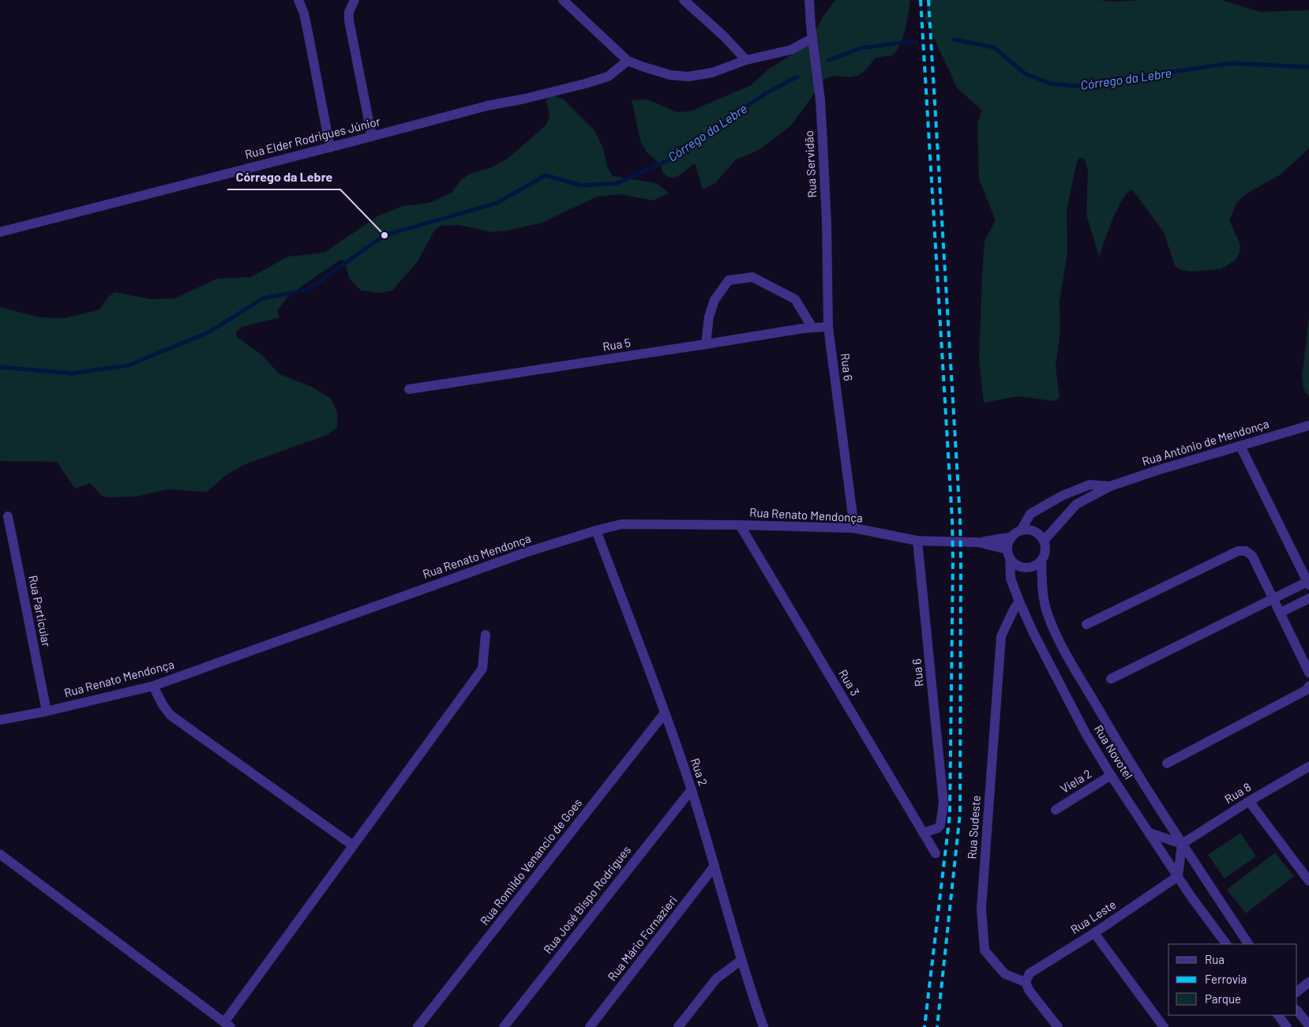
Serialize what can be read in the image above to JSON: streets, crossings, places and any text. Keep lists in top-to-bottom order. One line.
{"streets":{"street":["Rua Elder Rodrigues Júnior","Rua Servidão","Rua 5","Rua 6","Rua Antônio de Mendonça","Rua Renato Mendonça","Rua Particular","Rua 3","Rua Novotel","Rua 2","Viela 2","Rua 8","Rua Sudeste","Rua Romildo Venancio de Goes","Rua José Bispo Rodrigues","Rua Leste","Rua Mário Fornazieri"]},"crossings":[["Rua Servidão","Rua 5"],["Rua Servidão","Rua 6"],["Rua 5","Rua 6"],["Rua 6","Rua Renato Mendonça"],["Rua 6","Rua 3"],["Rua Antônio de Mendonça","Rua Renato Mendonça"],["Rua Antônio de Mendonça","Rua Novotel"],["Rua Renato Mendonça","Rua Particular"],["Rua Renato Mendonça","Rua 3"],["Rua Renato Mendonça","Rua Novotel"],["Rua Renato Mendonça","Rua 2"],["Rua Novotel","Viela 2"],["Rua Novotel","Rua 8"],["Rua Novotel","Rua Sudeste"],["Rua Novotel","Rua Leste"],["Rua 2","Rua Romildo Venancio de Goes"],["Rua 2","Rua José Bispo Rodrigues"],["Rua 2","Rua Mário Fornazieri"],["Rua Sudeste","Rua Leste"]],"water":["Córrego da Lebre"],"places":["Córrego da Lebre"],"legend":["Rua","Ferrovia","Parque"]}
